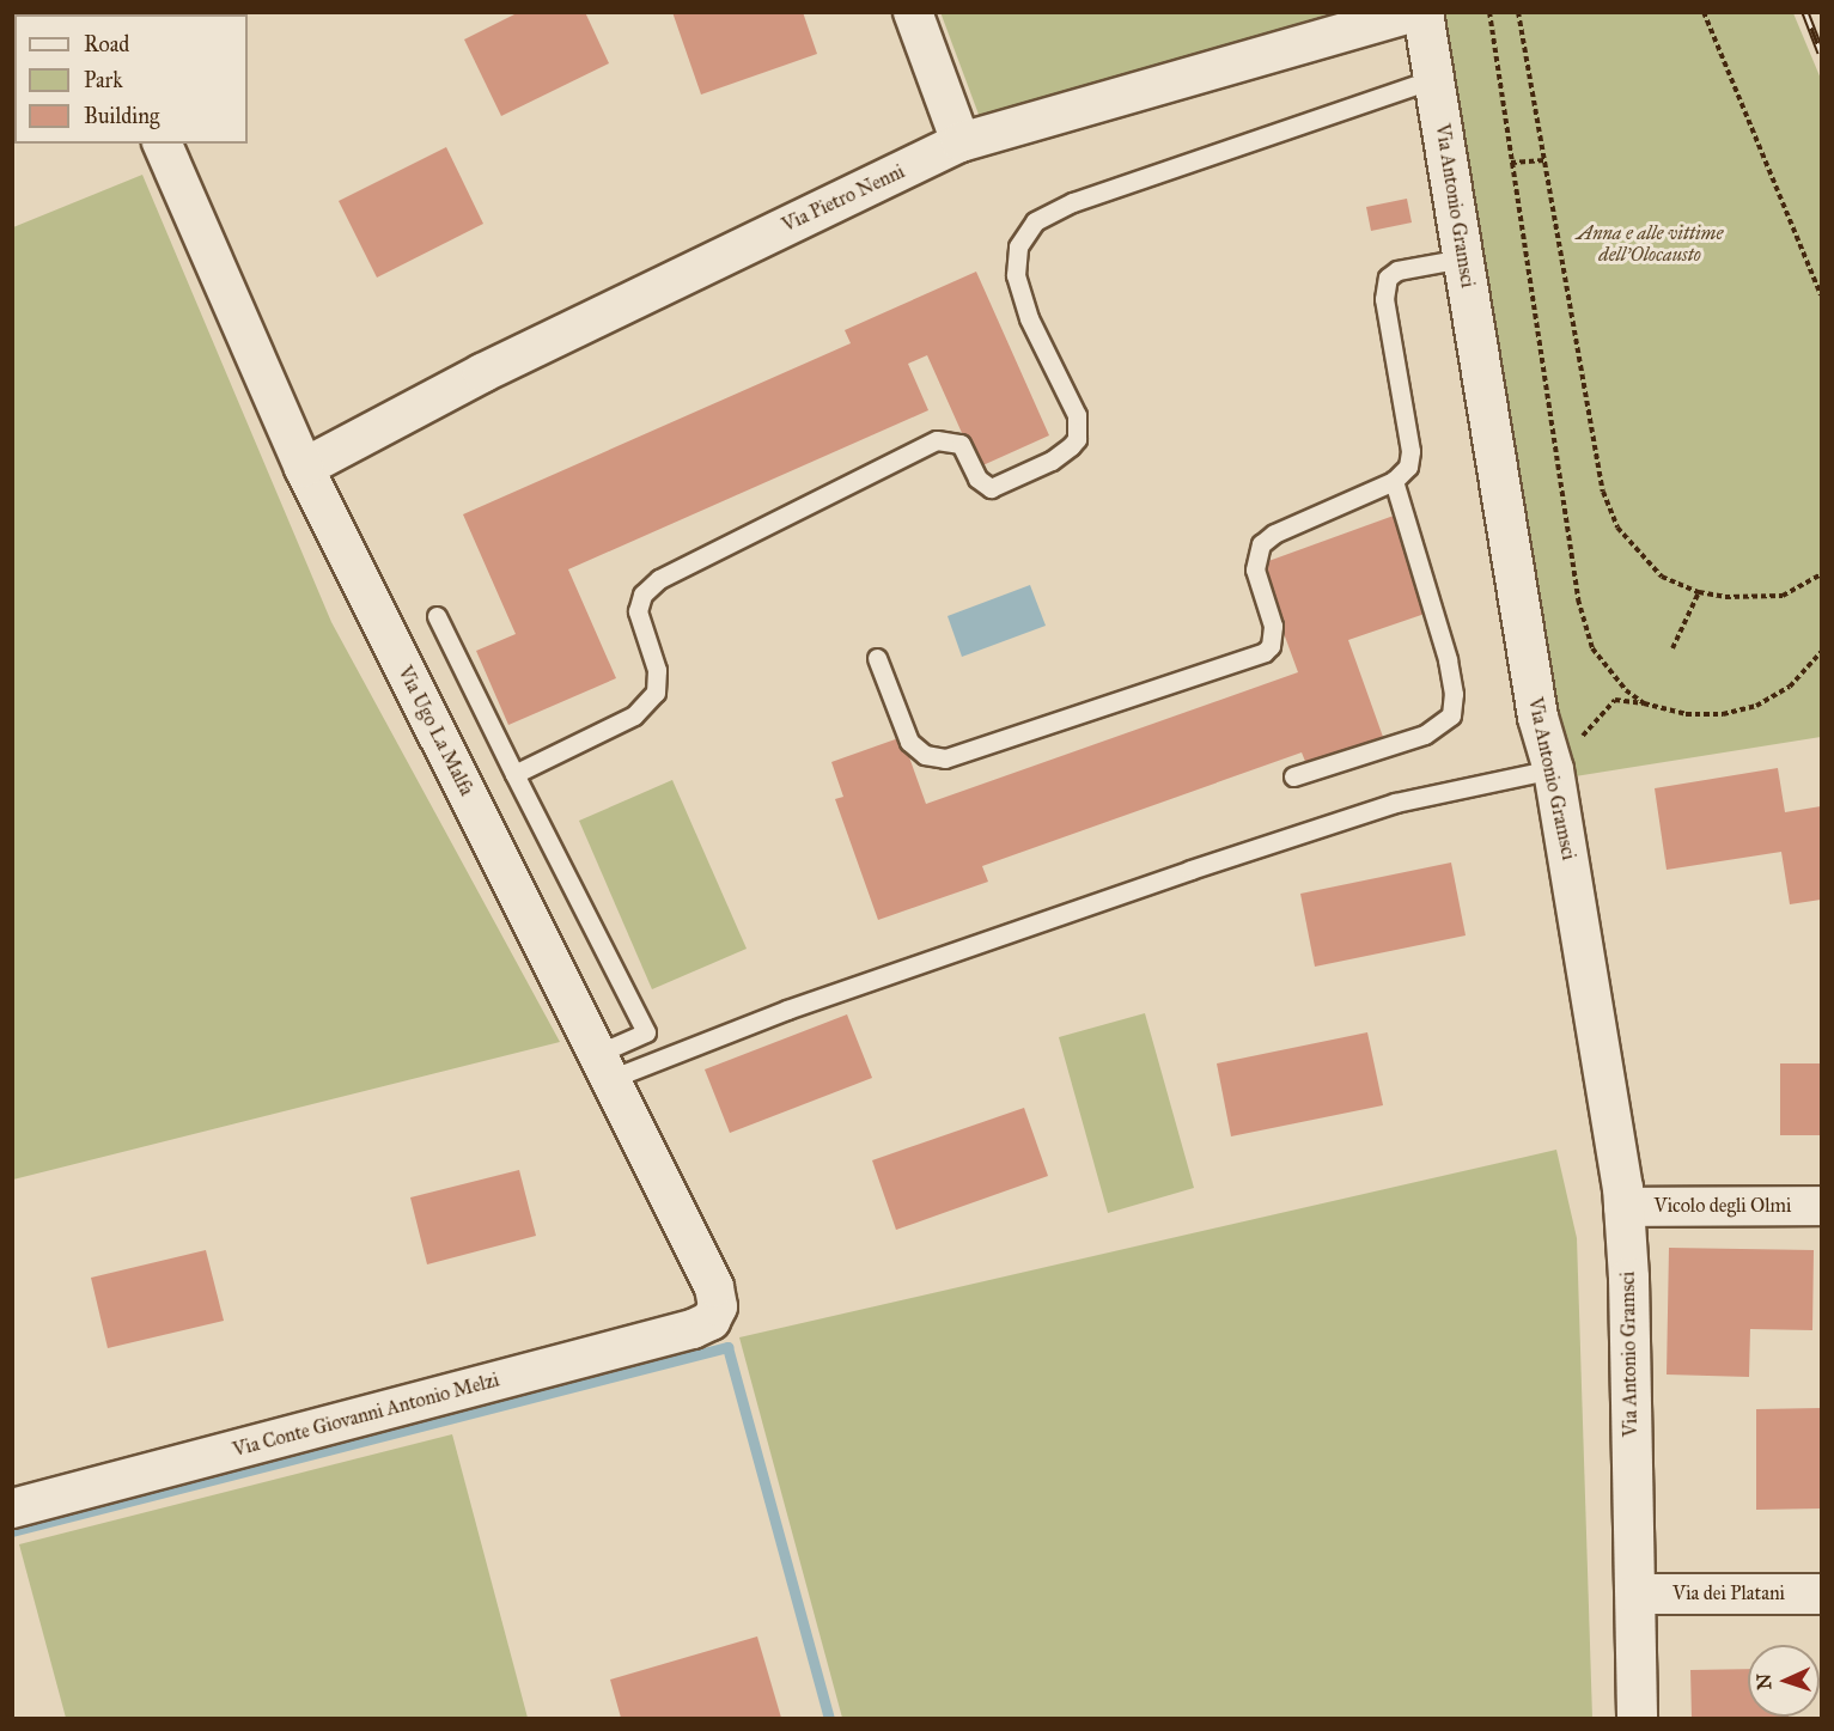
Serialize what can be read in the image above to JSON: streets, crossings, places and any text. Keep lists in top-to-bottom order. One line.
{"streets":{"street":["Via Pietro Nenni","Via Antonio Gramsci","Via Ugo La Malfa","Vicolo degli Olmi","Via Conte Giovanni Antonio Melzi","Via dei Platani"]},"crossings":[["Via Pietro Nenni","Via Ugo La Malfa"],["Via Antonio Gramsci","Vicolo degli Olmi"],["Via Antonio Gramsci","Via dei Platani"],["Via Ugo La Malfa","Via Conte Giovanni Antonio Melzi"]],"parks":["Anna e alle vittime dell’Olocausto"],"legend":["Road","Park","Building"],"north":"left"}
